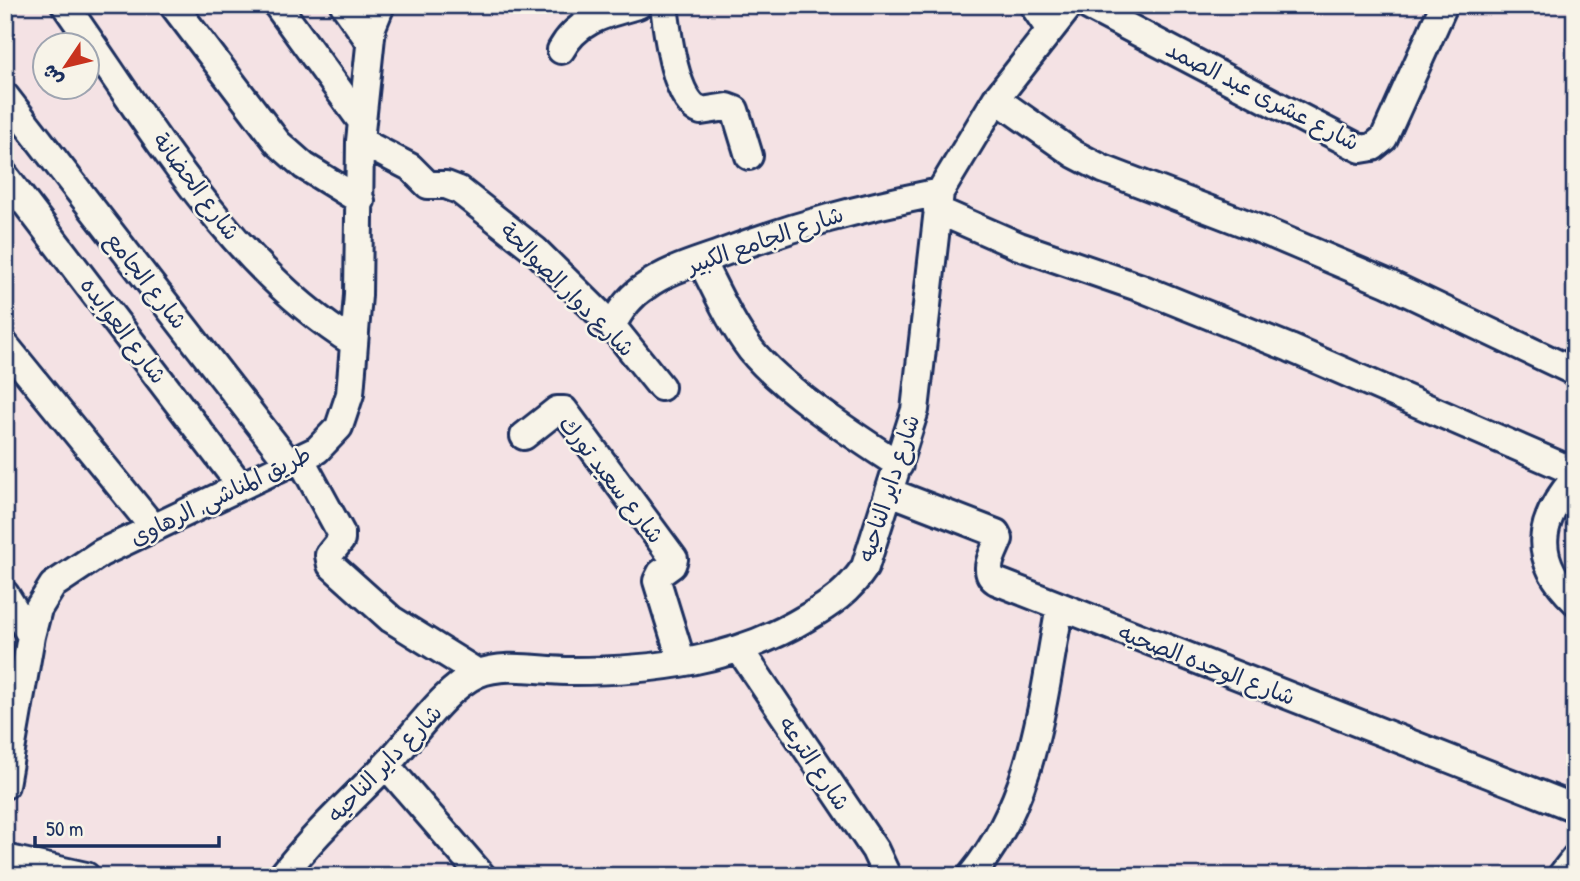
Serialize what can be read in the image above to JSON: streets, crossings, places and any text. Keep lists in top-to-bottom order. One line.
{"streets":{"street":["شارع عشرى عبد الصمد","شارع الحضانة","شارع الجامع الكبير","شارع الجامع","شارع دوار الصوالحة","شارع العوايده","شارع سعيد تورك","شارع داير الناحيه","طريق المناشى, الرهاوى","شارع الوحده الصحيه","شارع الترعه"]},"crossings":[["شارع الحضانة","طريق المناشى, الرهاوى"],["شارع الجامع الكبير","شارع دوار الصوالحة"],["شارع الجامع الكبير","شارع داير الناحيه"],["شارع الجامع","شارع داير الناحيه"],["شارع الجامع","طريق المناشى, الرهاوى"],["شارع دوار الصوالحة","طريق المناشى, الرهاوى"],["شارع العوايده","طريق المناشى, الرهاوى"],["شارع سعيد تورك","شارع داير الناحيه"],["شارع داير الناحيه","شارع الوحده الصحيه"],["شارع داير الناحيه","شارع الترعه"]],"scale_bar":"50 m","north":"bottom left"}
